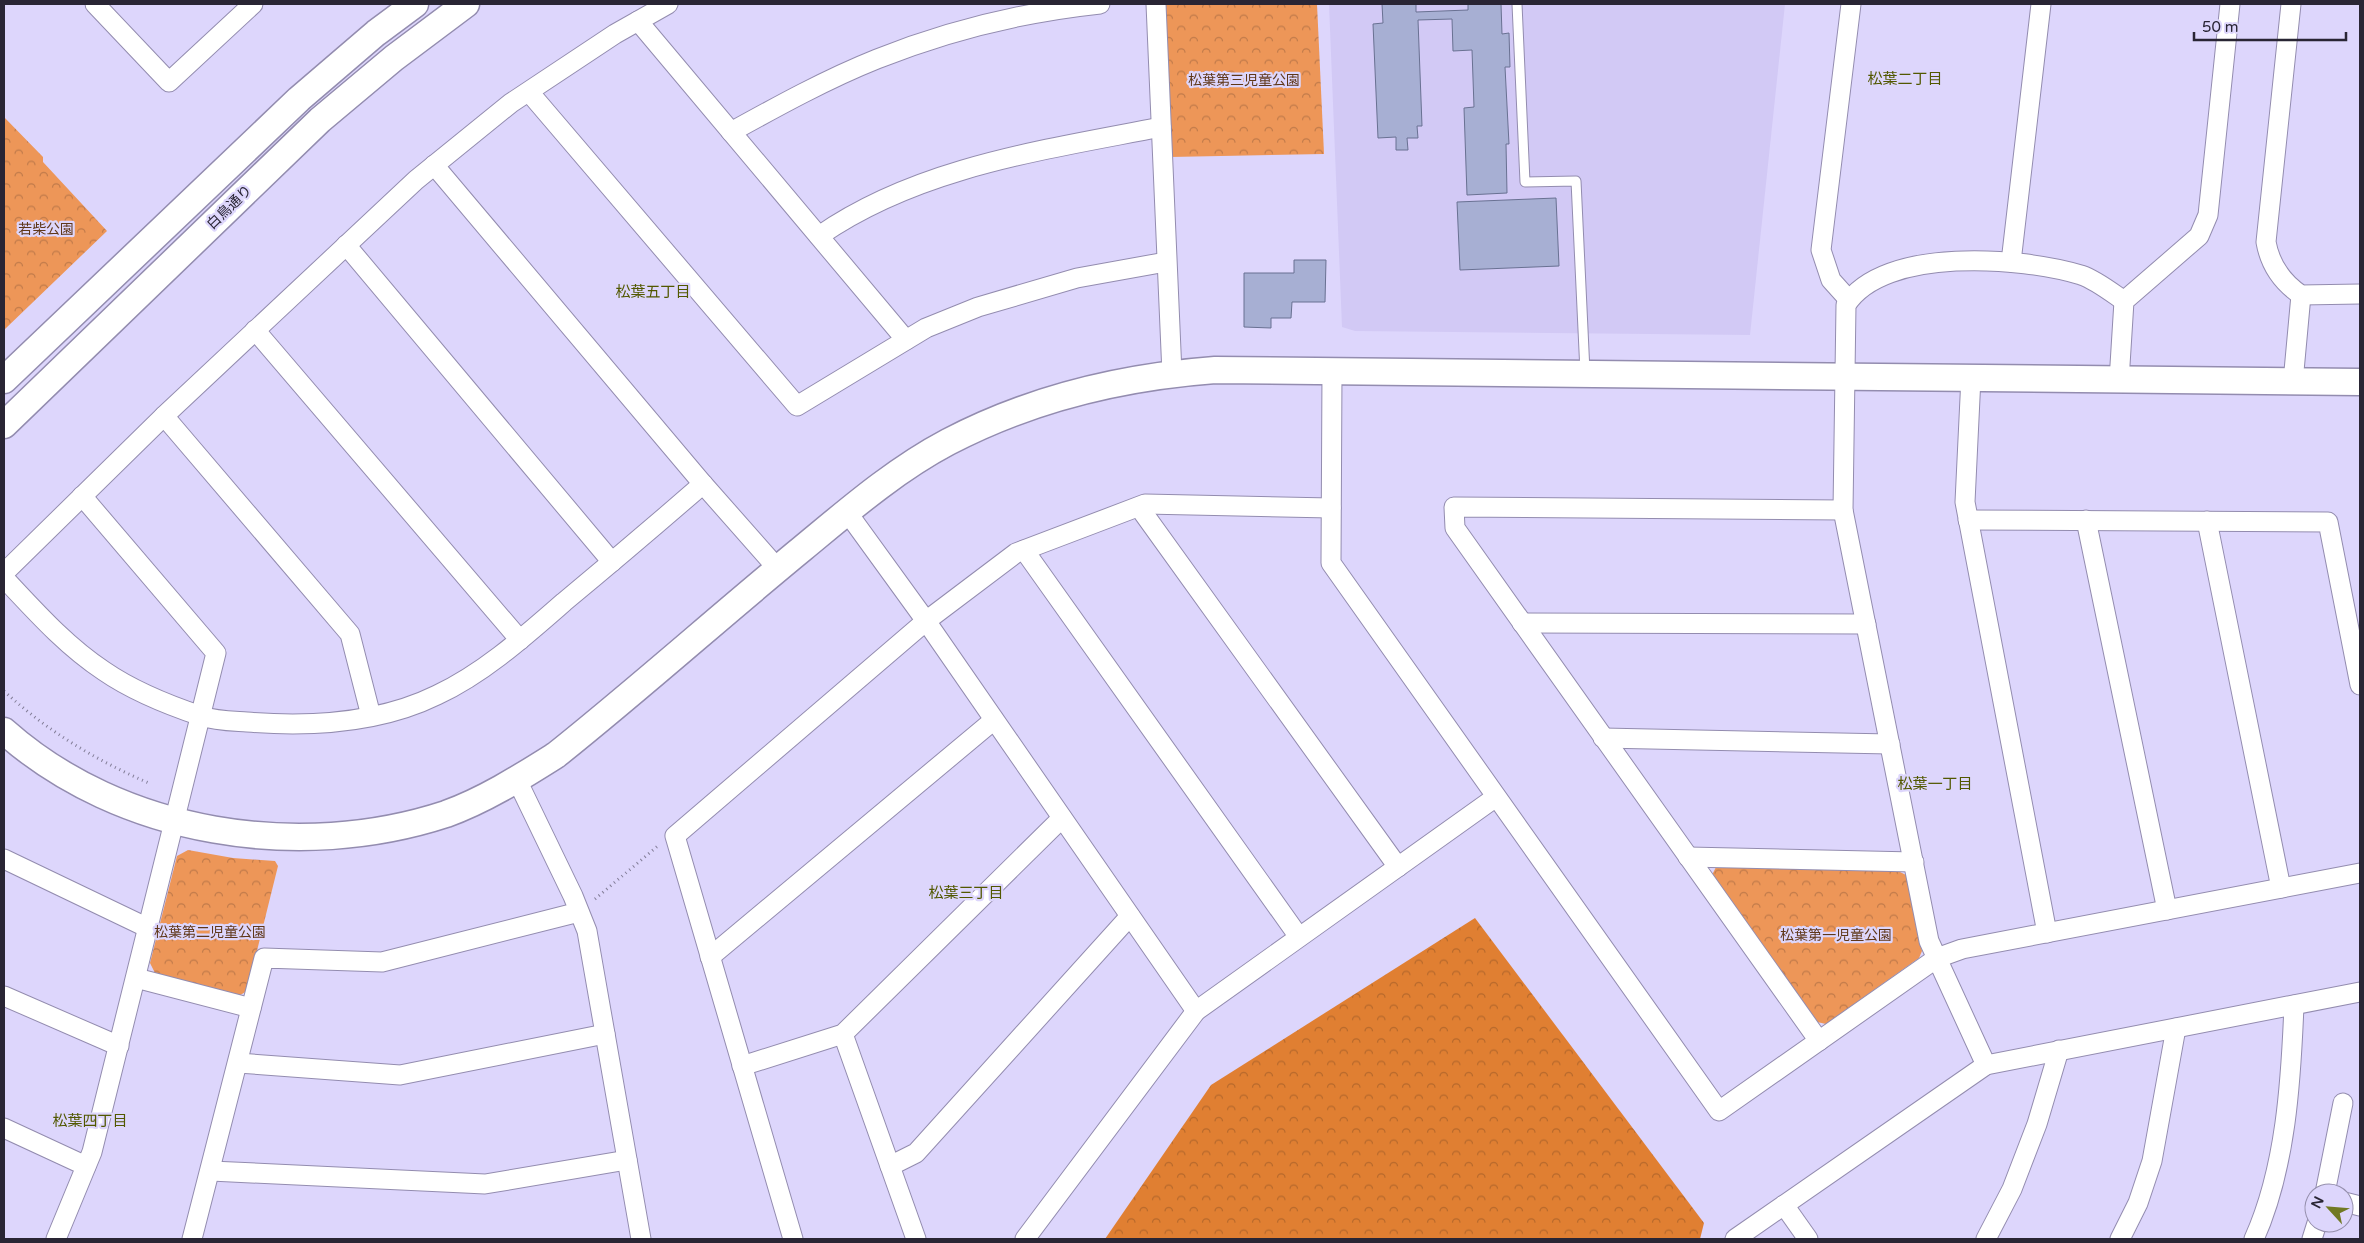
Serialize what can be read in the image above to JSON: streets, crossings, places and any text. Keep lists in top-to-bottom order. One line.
{"streets":{"street":["白鳥通り"]},"districts":["松葉二丁目","松葉五丁目","松葉一丁目","松葉三丁目","松葉四丁目"],"parks":["松葉第三児童公園","若柴公園","松葉第二児童公園","松葉第一児童公園"],"scale_bar":"50 m","north":"top left"}
